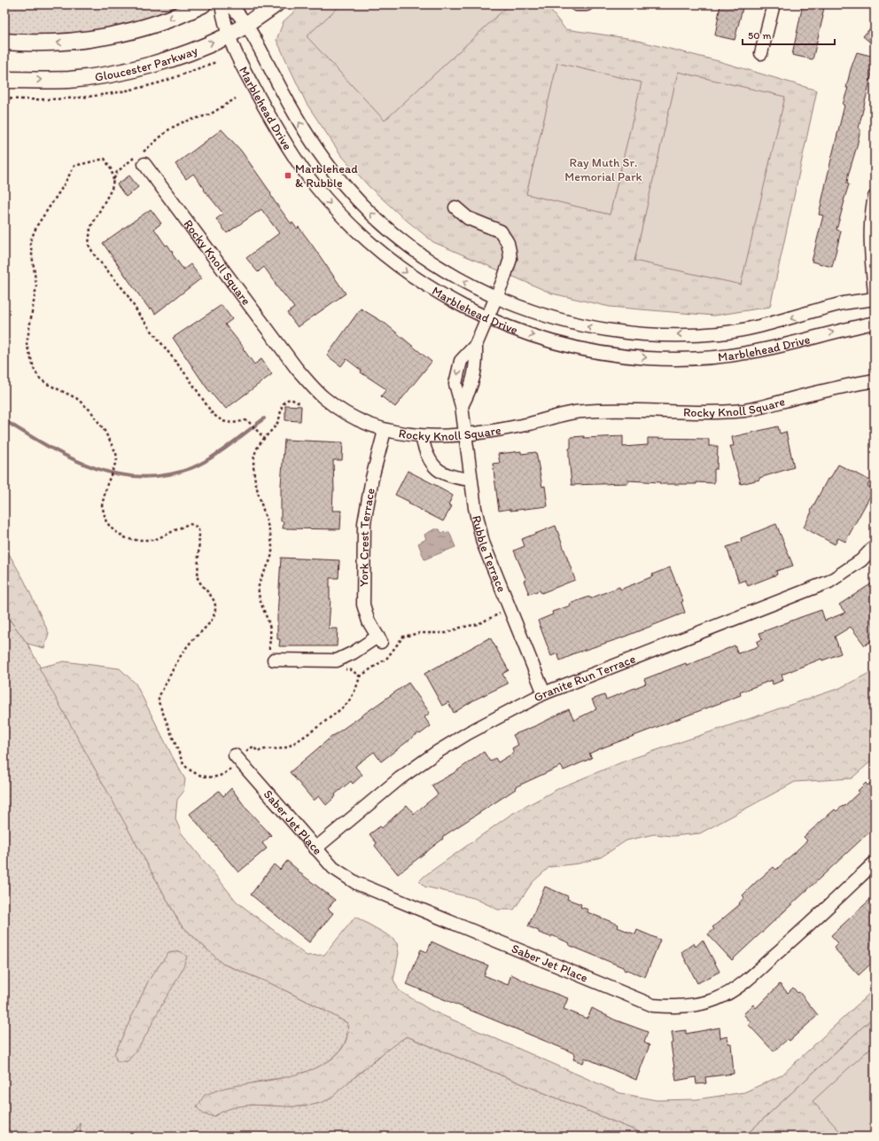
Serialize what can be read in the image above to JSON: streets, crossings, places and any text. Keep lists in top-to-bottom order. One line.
{"streets":{"main road":["Gloucester Parkway"],"street":["Marblehead Drive","Rocky Knoll Square","York Crest Terrace","Rubble Terrace","Granite Run Terrace","Saber Jet Place"]},"crossings":[["Gloucester Parkway","Marblehead Drive"],["Marblehead Drive","Rubble Terrace"],["Rocky Knoll Square","York Crest Terrace"],["Rocky Knoll Square","Rubble Terrace"],["Rubble Terrace","Granite Run Terrace"],["Granite Run Terrace","Saber Jet Place"]],"parks":["Ray Muth Sr. Memorial Park"],"places":{"transit":["Marblehead & Rubble"]},"scale_bar":"50 m"}
